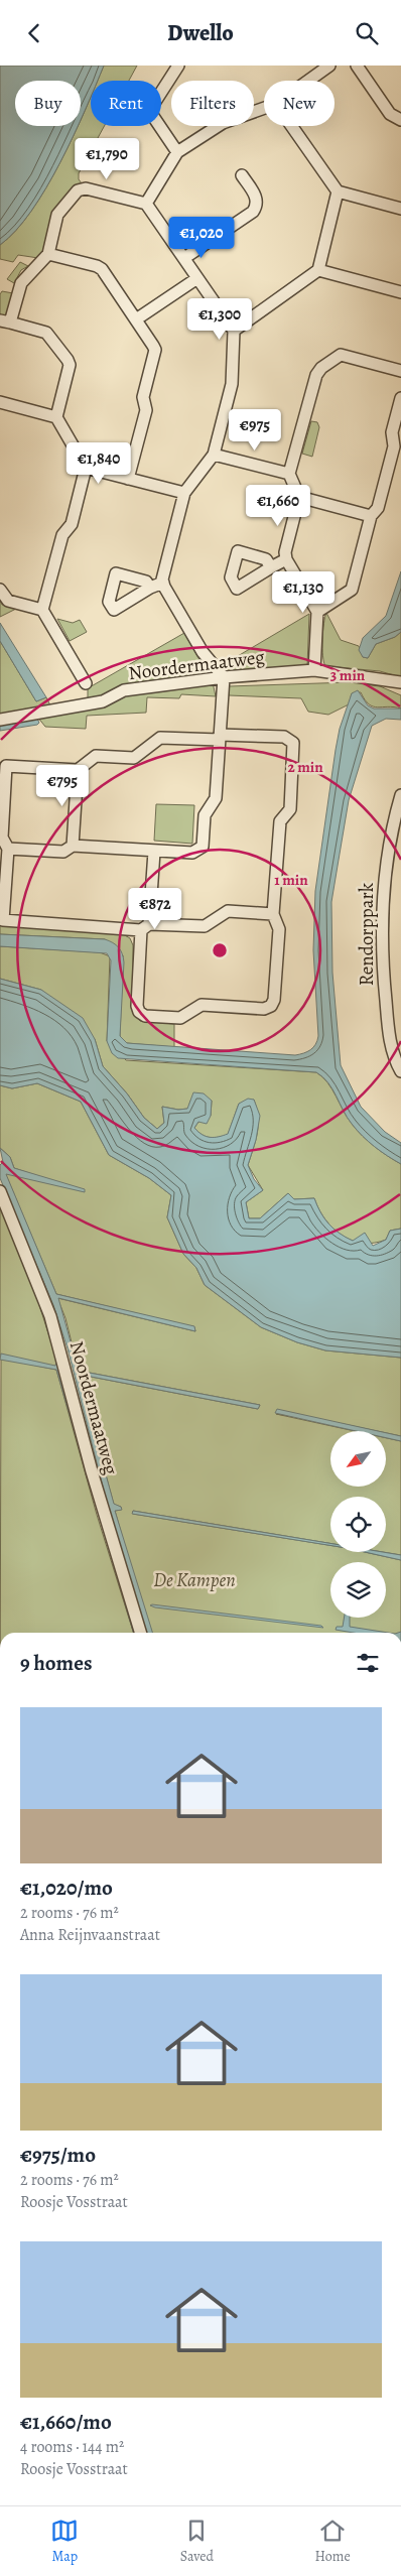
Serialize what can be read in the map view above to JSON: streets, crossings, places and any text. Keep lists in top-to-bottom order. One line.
{"streets":{"street":["Noordermaatweg","Rendorppark"]},"parks":["De Kampen"],"north":"bottom left","page":{"header":"Dwello","chip":["Buy","Rent","Filters","New"],"price":["€1,790","€1,020","€1,300","€975","€1,840","€1,660","€1,130","€795","€872"],"heading":"9 homes","list":[{"name":"€1,020/mo","note":"2 rooms · 76 m² · Anna Reijnvaanstraat"},{"name":"€975/mo","note":"2 rooms · 76 m² · Roosje Vosstraat"},{"name":"€1,660/mo","note":"4 rooms · 144 m² · Roosje Vosstraat"}],"tabs":["Map","Saved","Home"]},"rings":["3 min","2 min","1 min"]}
